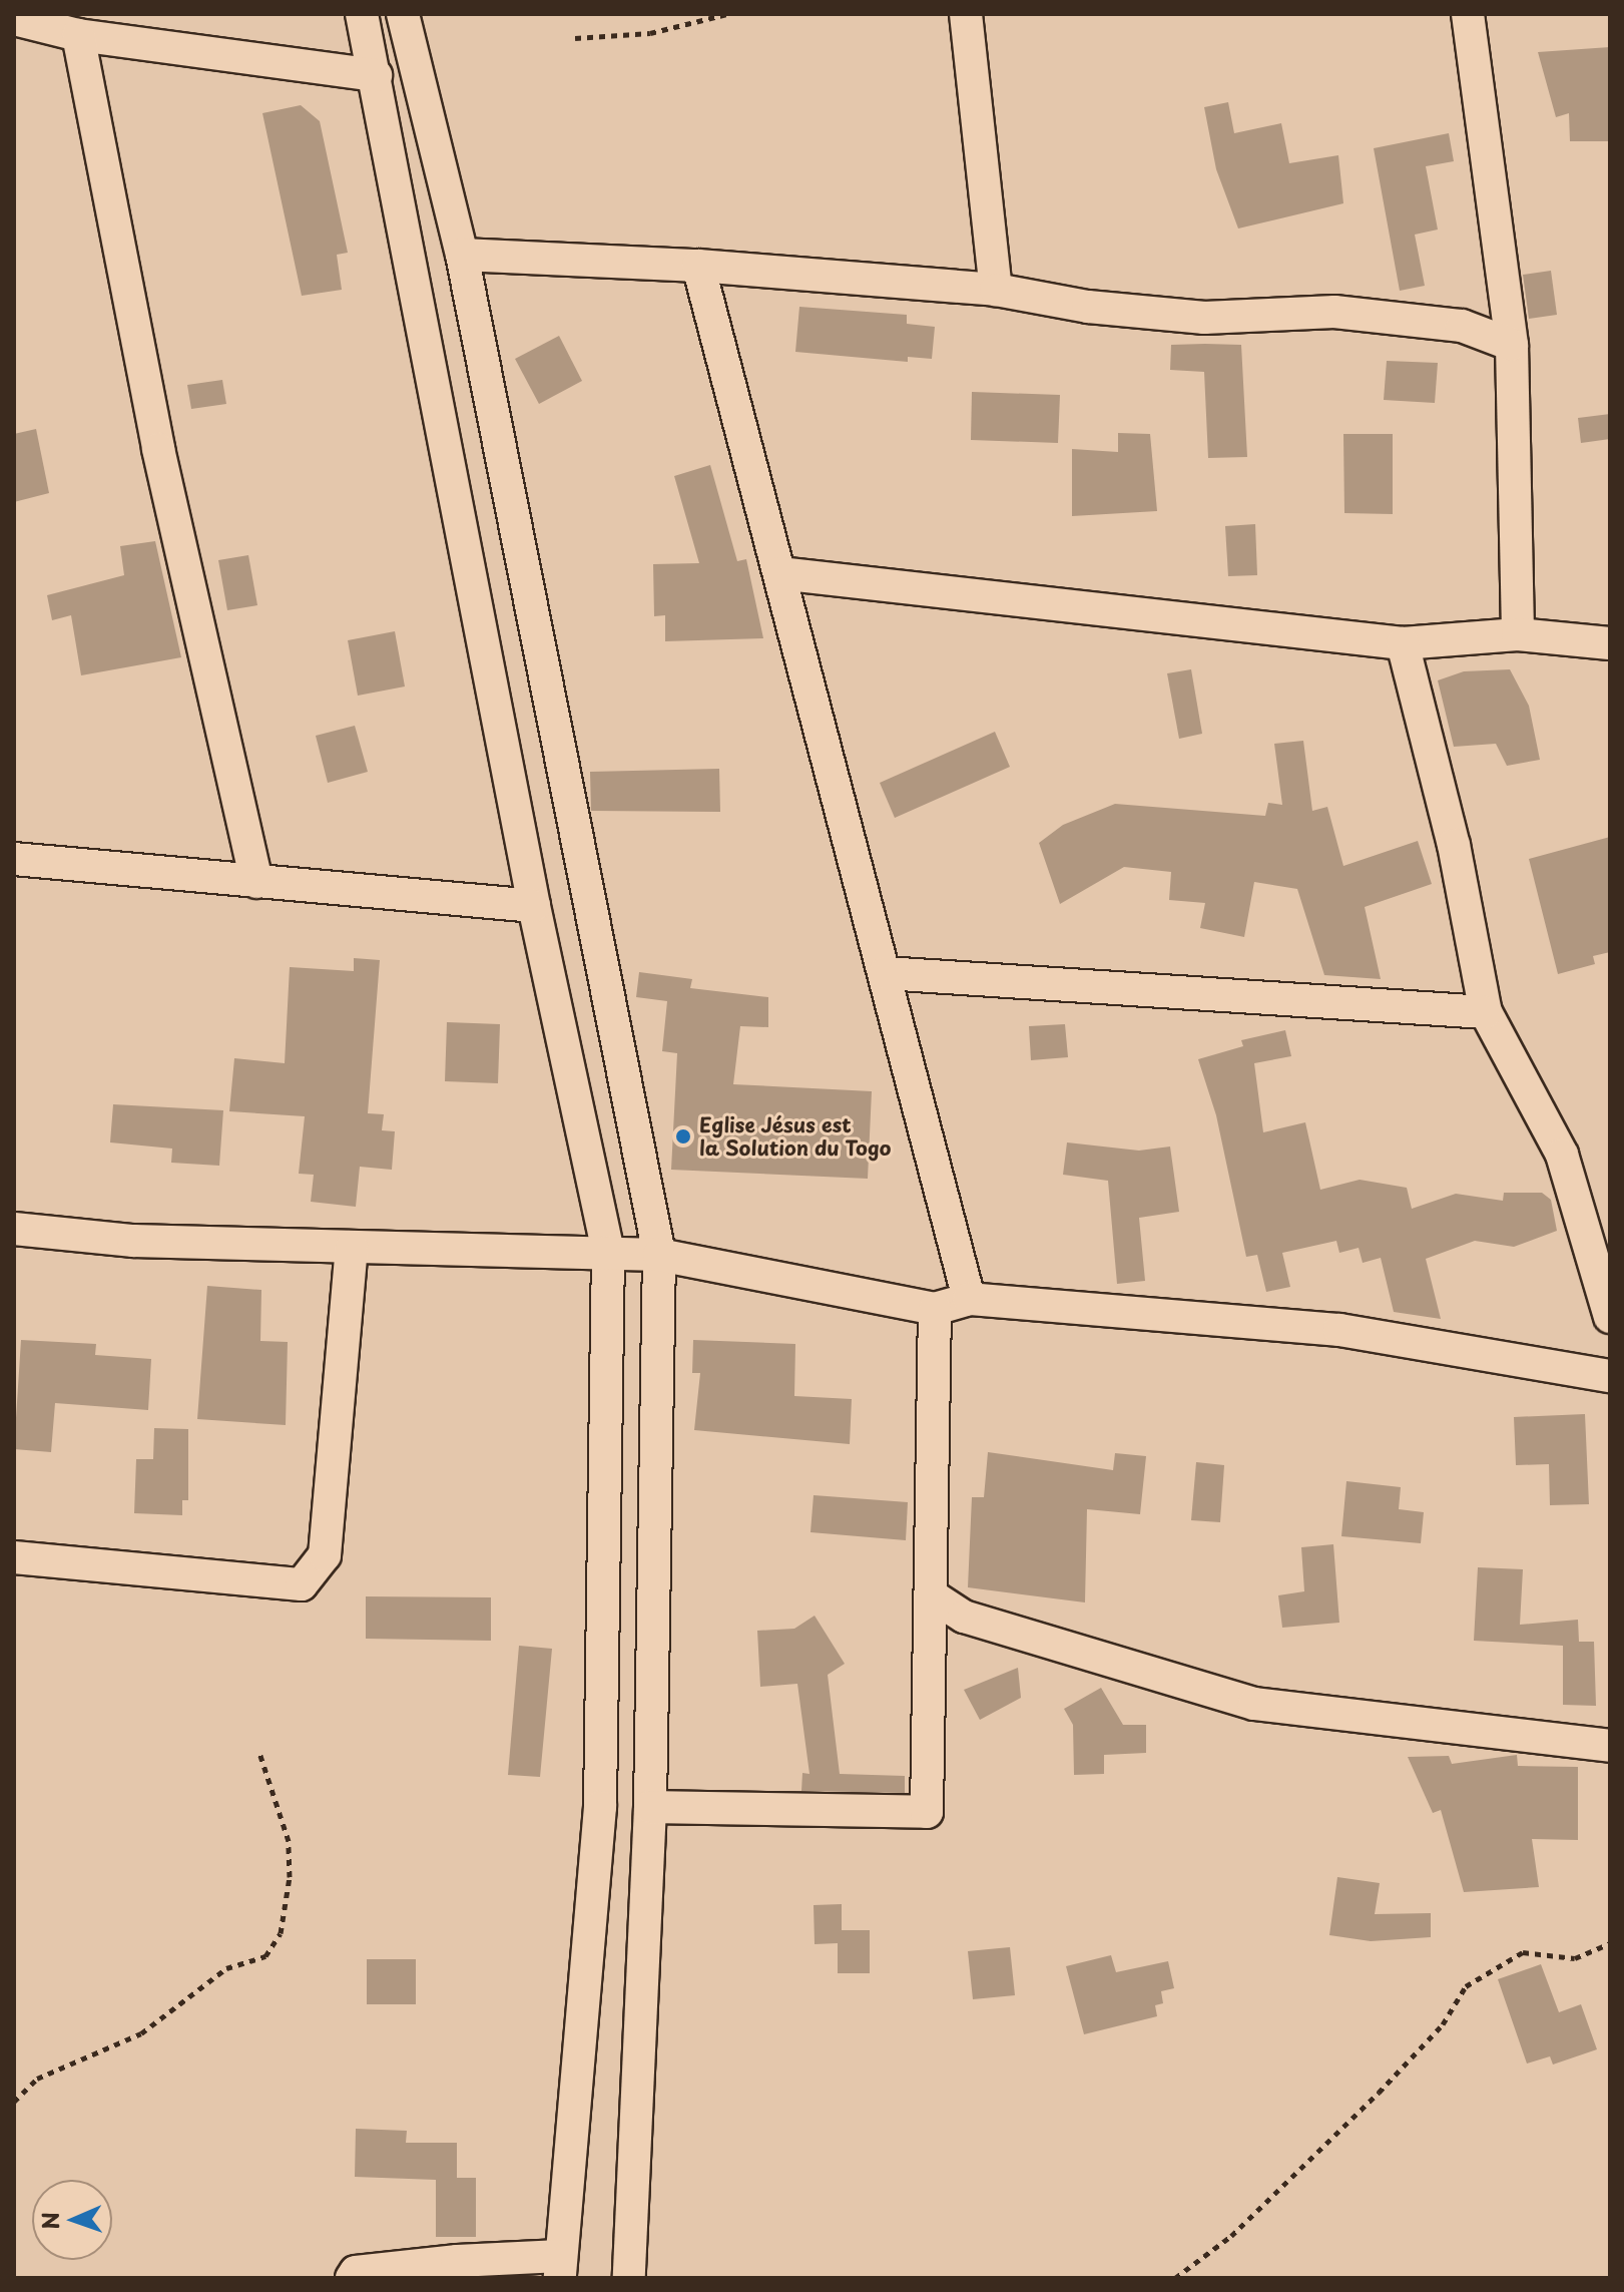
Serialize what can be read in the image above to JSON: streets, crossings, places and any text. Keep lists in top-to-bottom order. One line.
{"places":["Eglise Jésus est la Solution du Togo"],"north":"left"}
